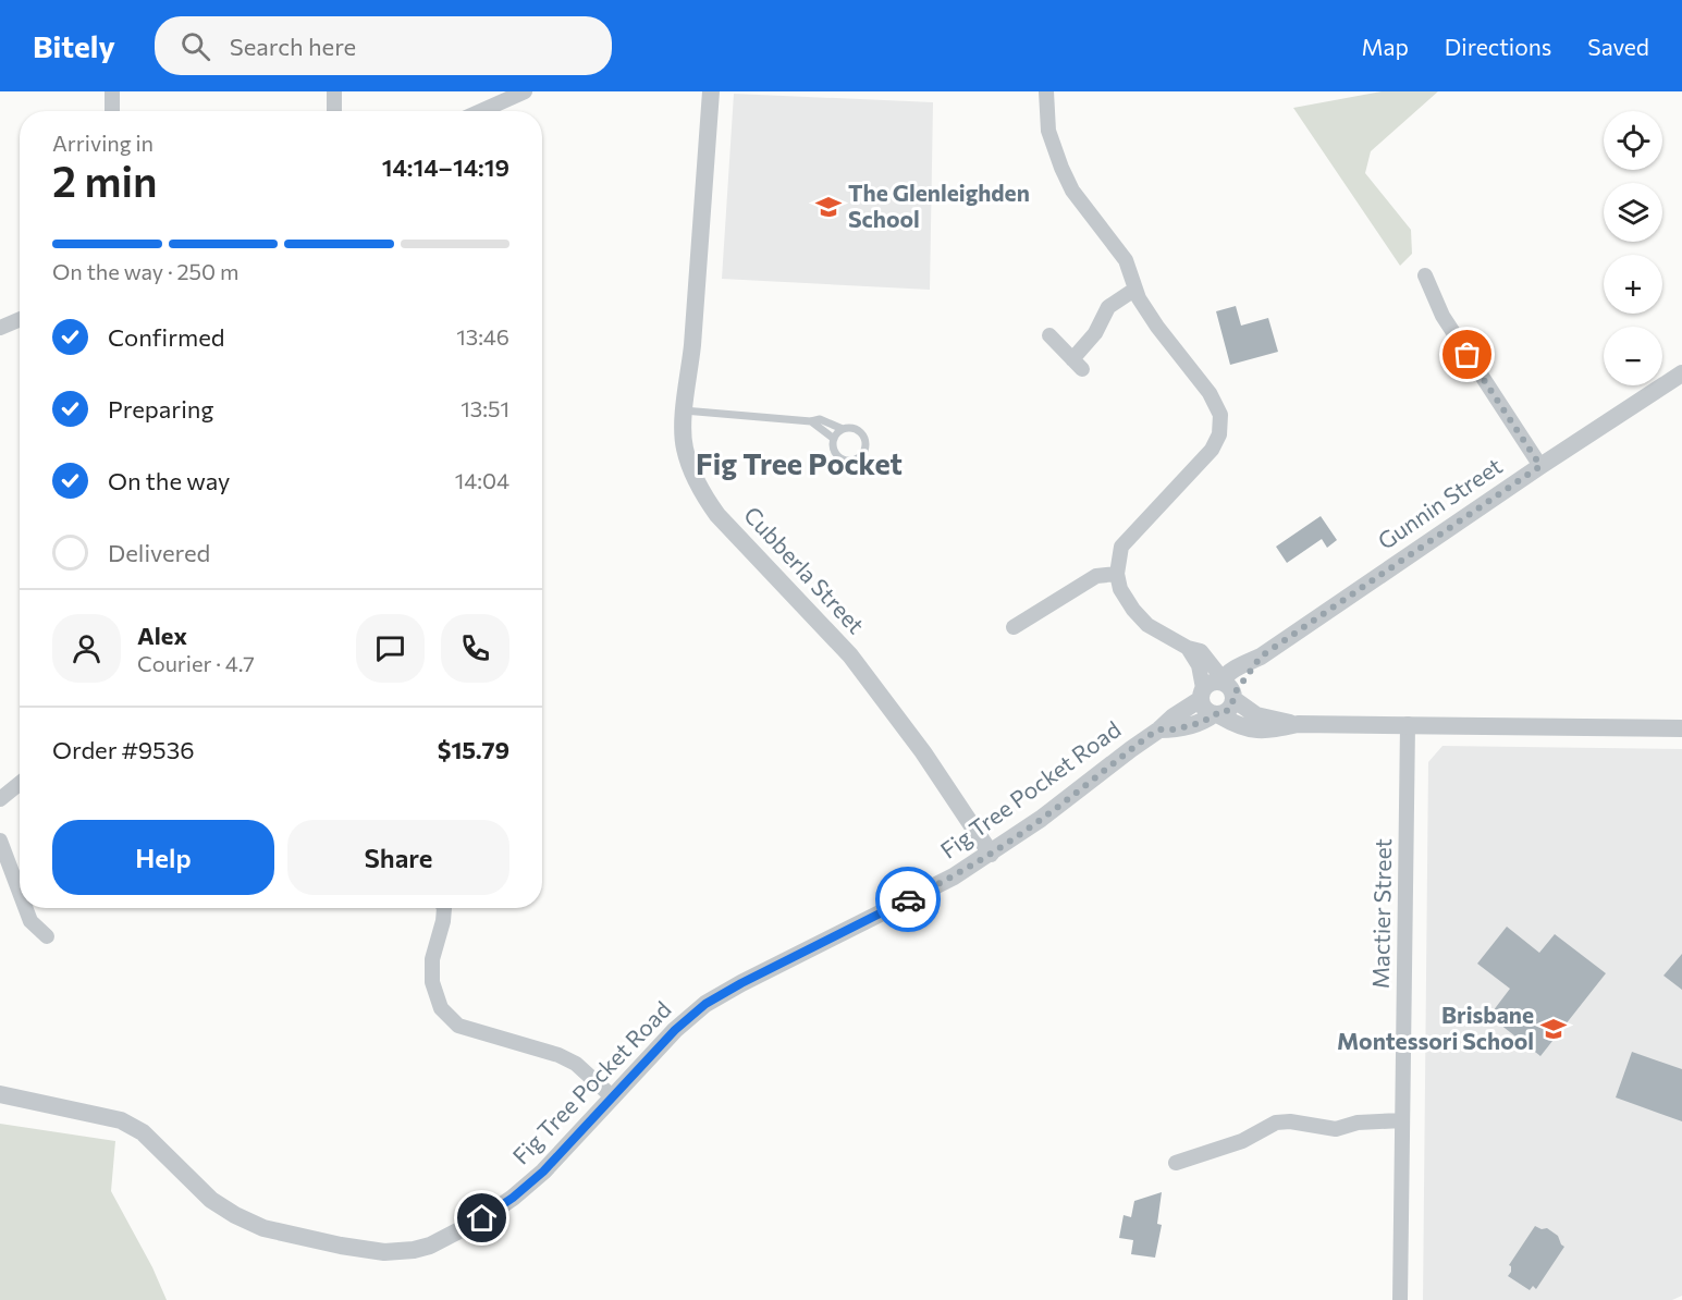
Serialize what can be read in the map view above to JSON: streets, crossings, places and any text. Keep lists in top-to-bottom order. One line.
{"streets":{"street":["Gunnin Street","Cubberla Street","Fig Tree Pocket Road","Mactier Street"]},"crossings":[["Gunnin Street","Fig Tree Pocket Road"],["Cubberla Street","Fig Tree Pocket Road"]],"districts":["Fig Tree Pocket"],"places":{"school or university":["The Glenleighden School","Brisbane Montessori School"]},"page":{"header":"Bitely","search":"Search here","nav":["Map","Directions","Saved"],"map_buttons":["+","−"],"heading":["2 min","Arriving in","14:14–14:19"],"panel":["Alex","Courier · 4.7","Order #9536","$15.79"],"bar":"On the way · 250 m","list":[["Confirmed","13:46"],["Preparing","13:51"],["On the way","14:04"],"Delivered"],"buttons":["Help","Share"]}}
